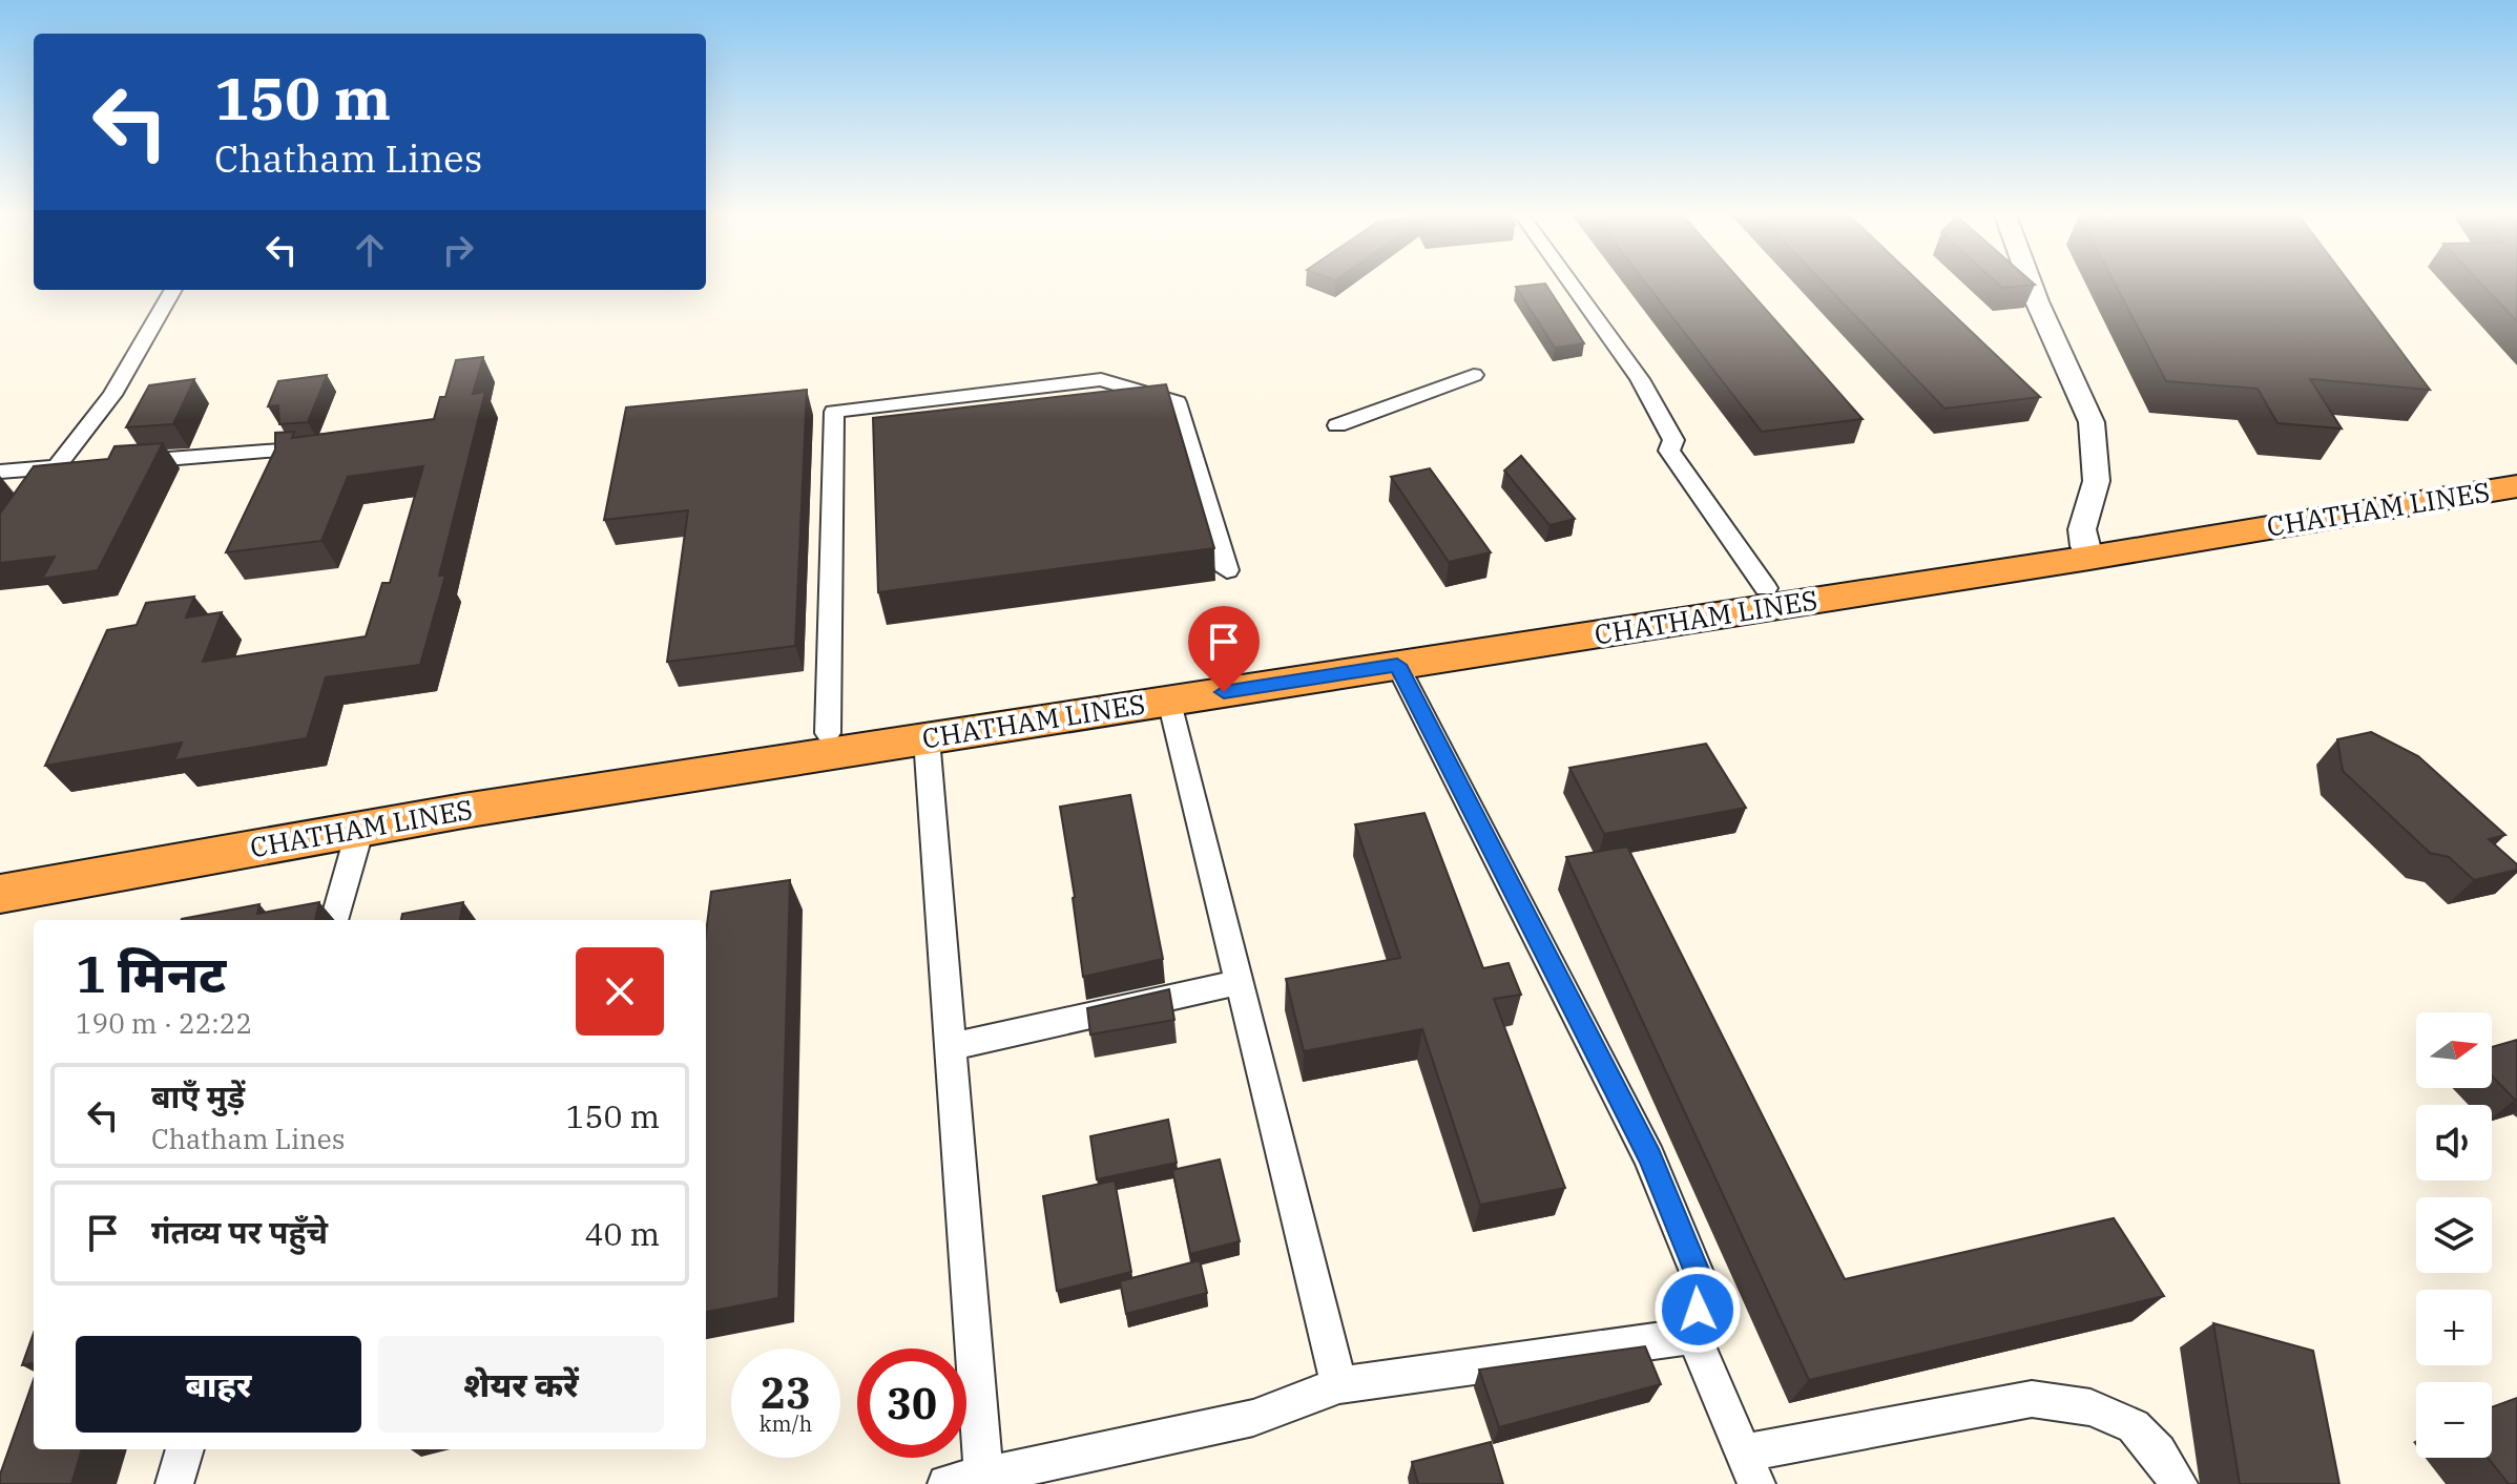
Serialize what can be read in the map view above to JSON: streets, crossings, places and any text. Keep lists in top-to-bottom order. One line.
{"streets":{"highway":["CHATHAM LINES"]},"north":"right","page":{"turn":["150 m","Chatham Lines"],"heading":["1 मिनट","190 m · 22:22"],"map_buttons":["+","−"],"list":[{"name":"बाएँ मुड़ें","note":"Chatham Lines","value":"150 m"},{"name":"गंतव्य पर पहुँचे","value":"40 m"}],"buttons":["बाहर","शेयर करें"],"speed":"23 km/h","limit":"30"}}
